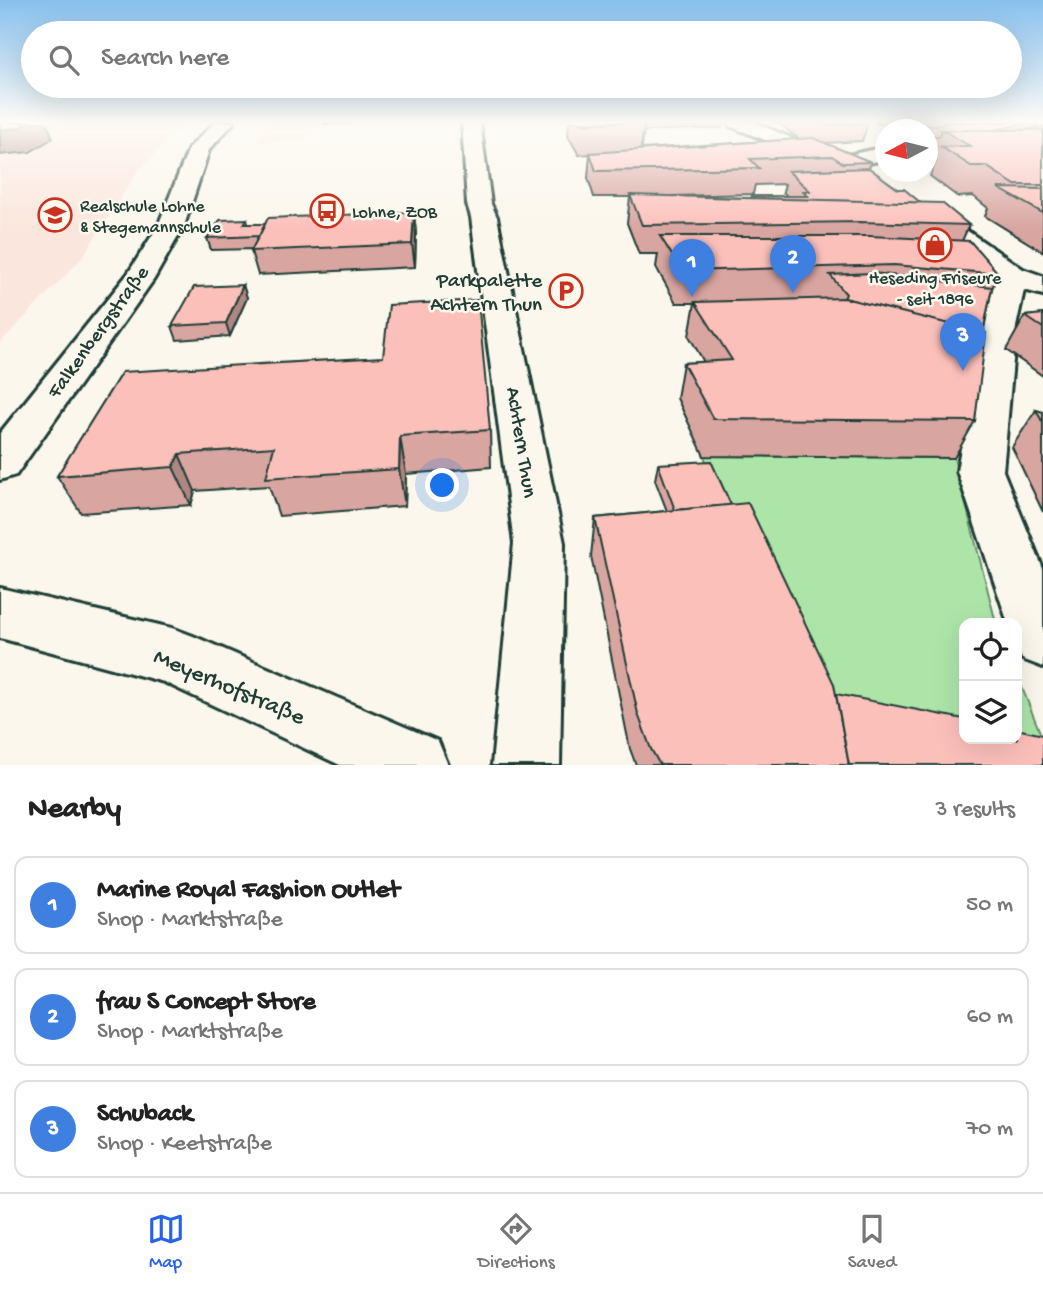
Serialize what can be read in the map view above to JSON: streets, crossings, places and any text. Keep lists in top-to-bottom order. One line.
{"streets":{"street":["Falkenbergstraße","Achtern Thun","Meyerhofstraße"]},"places":{"bus stop":["Lohne, ZOB"],"school or university":["Realschule Lohne & Stegemannschule"],"shop":["Heseding Friseure - seit 1896"],"parking":["Parkpalette Achtern Thun"]},"north":"left","page":{"search":"Search here","pins":["2","1","3"],"heading":["Nearby","3 results"],"list":[{"mark":"1","name":"Marine Royal Fashion Outlet","note":"Shop · Marktstraße","value":"50 m"},{"mark":"2","name":"frau S Concept Store","note":"Shop · Marktstraße","value":"60 m"},{"mark":"3","name":"Schuback","note":"Shop · Keetstraße","value":"70 m"}],"nav":["Map","Directions","Saved"]}}
